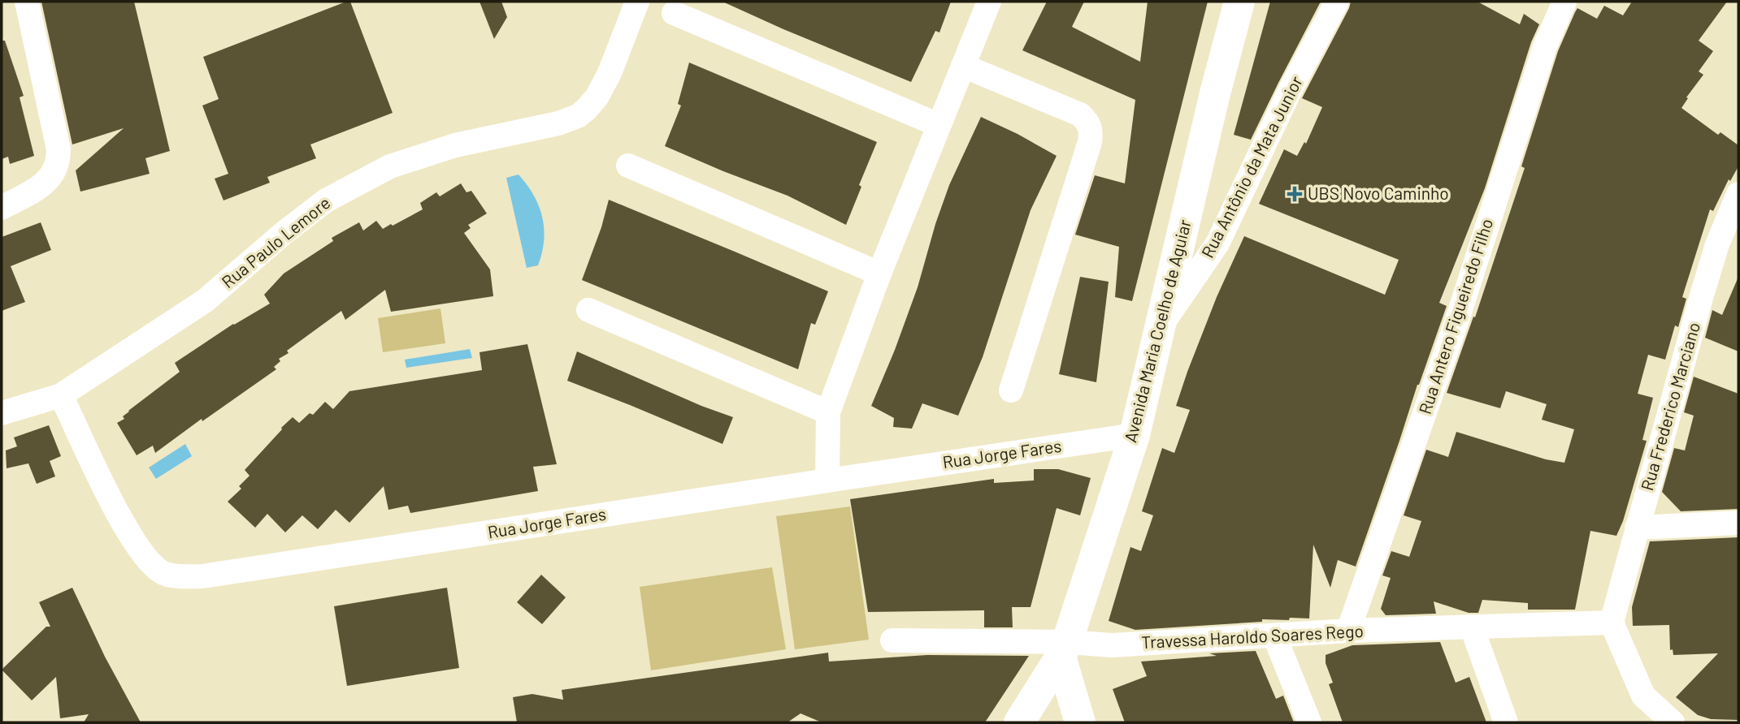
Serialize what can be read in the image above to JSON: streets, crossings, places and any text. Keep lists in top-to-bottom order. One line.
{"streets":{"main road":["Avenida Maria Coelho de Aguiar"],"street":["Rua Antônio da Mata Junior","Rua Paulo Lemore","Rua Antero Figueiredo Filho","Rua Frederico Marciano","Rua Jorge Fares","Travessa Haroldo Soares Rego"]},"crossings":[["Rua Antônio da Mata Junior","Avenida Maria Coelho de Aguiar"],["Rua Paulo Lemore","Rua Jorge Fares"],["Rua Antero Figueiredo Filho","Travessa Haroldo Soares Rego"],["Avenida Maria Coelho de Aguiar","Rua Jorge Fares"],["Avenida Maria Coelho de Aguiar","Travessa Haroldo Soares Rego"],["Rua Frederico Marciano","Travessa Haroldo Soares Rego"]],"places":{"health":["UBS Novo Caminho"]}}
